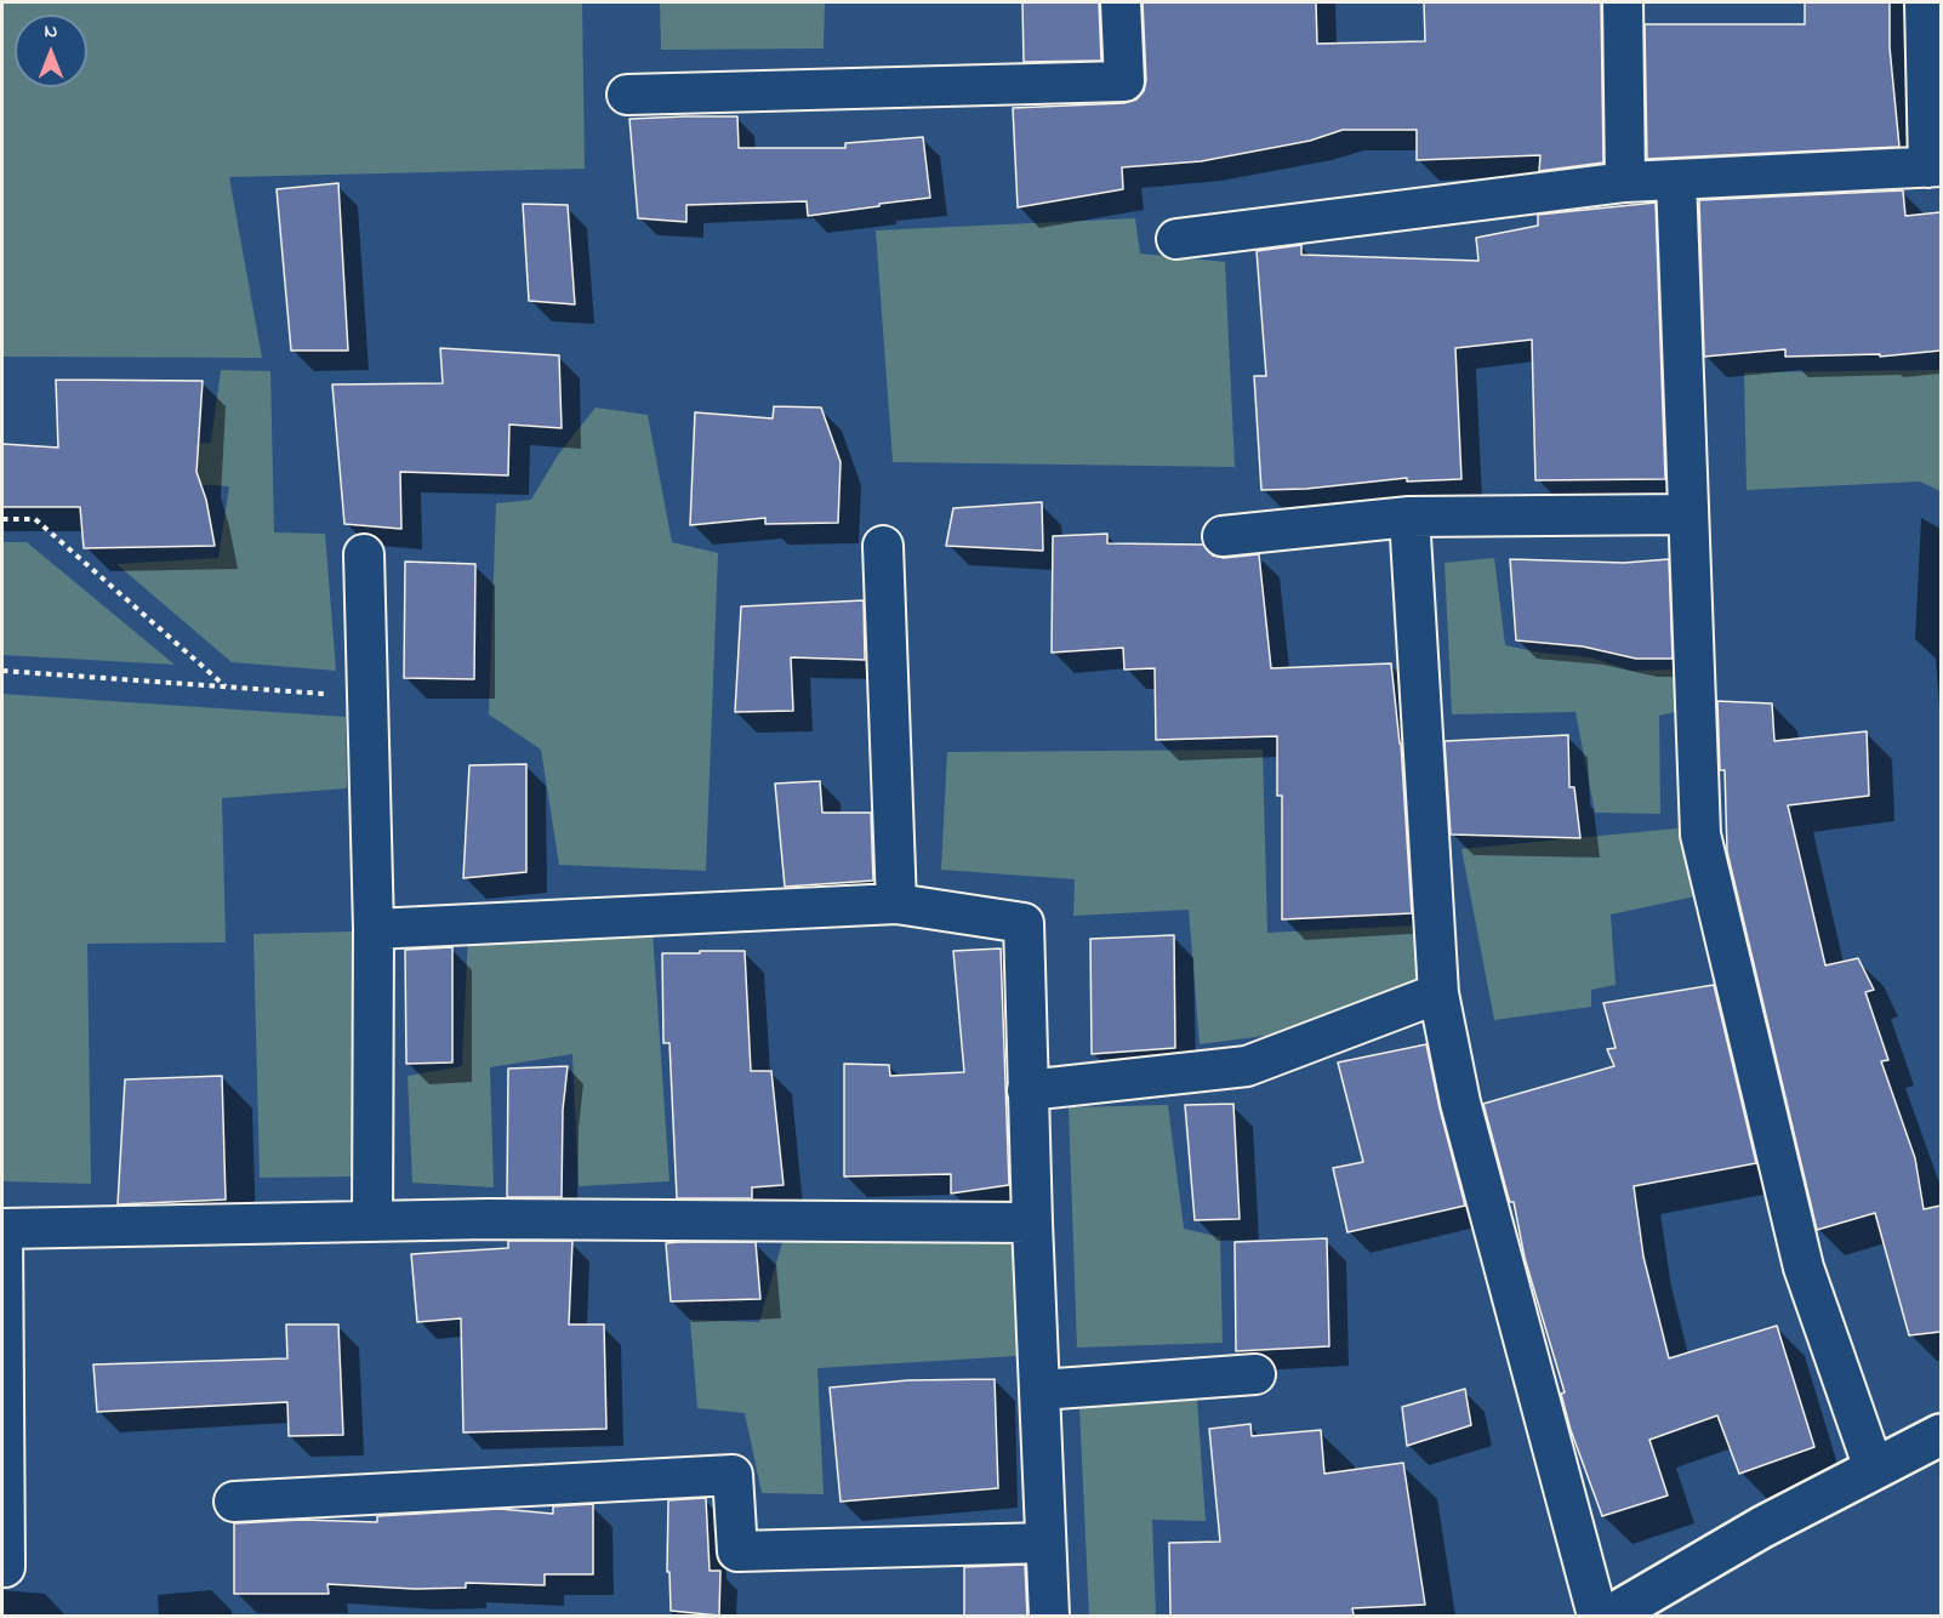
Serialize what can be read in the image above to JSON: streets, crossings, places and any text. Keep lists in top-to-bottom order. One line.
{"north":"top"}
